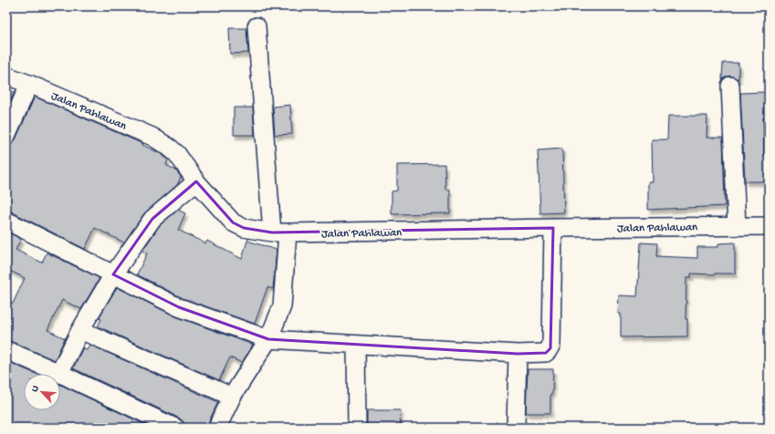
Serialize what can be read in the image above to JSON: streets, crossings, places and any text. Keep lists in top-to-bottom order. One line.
{"streets":{"street":["Jalan Pahlawan"]},"north":"top left"}
